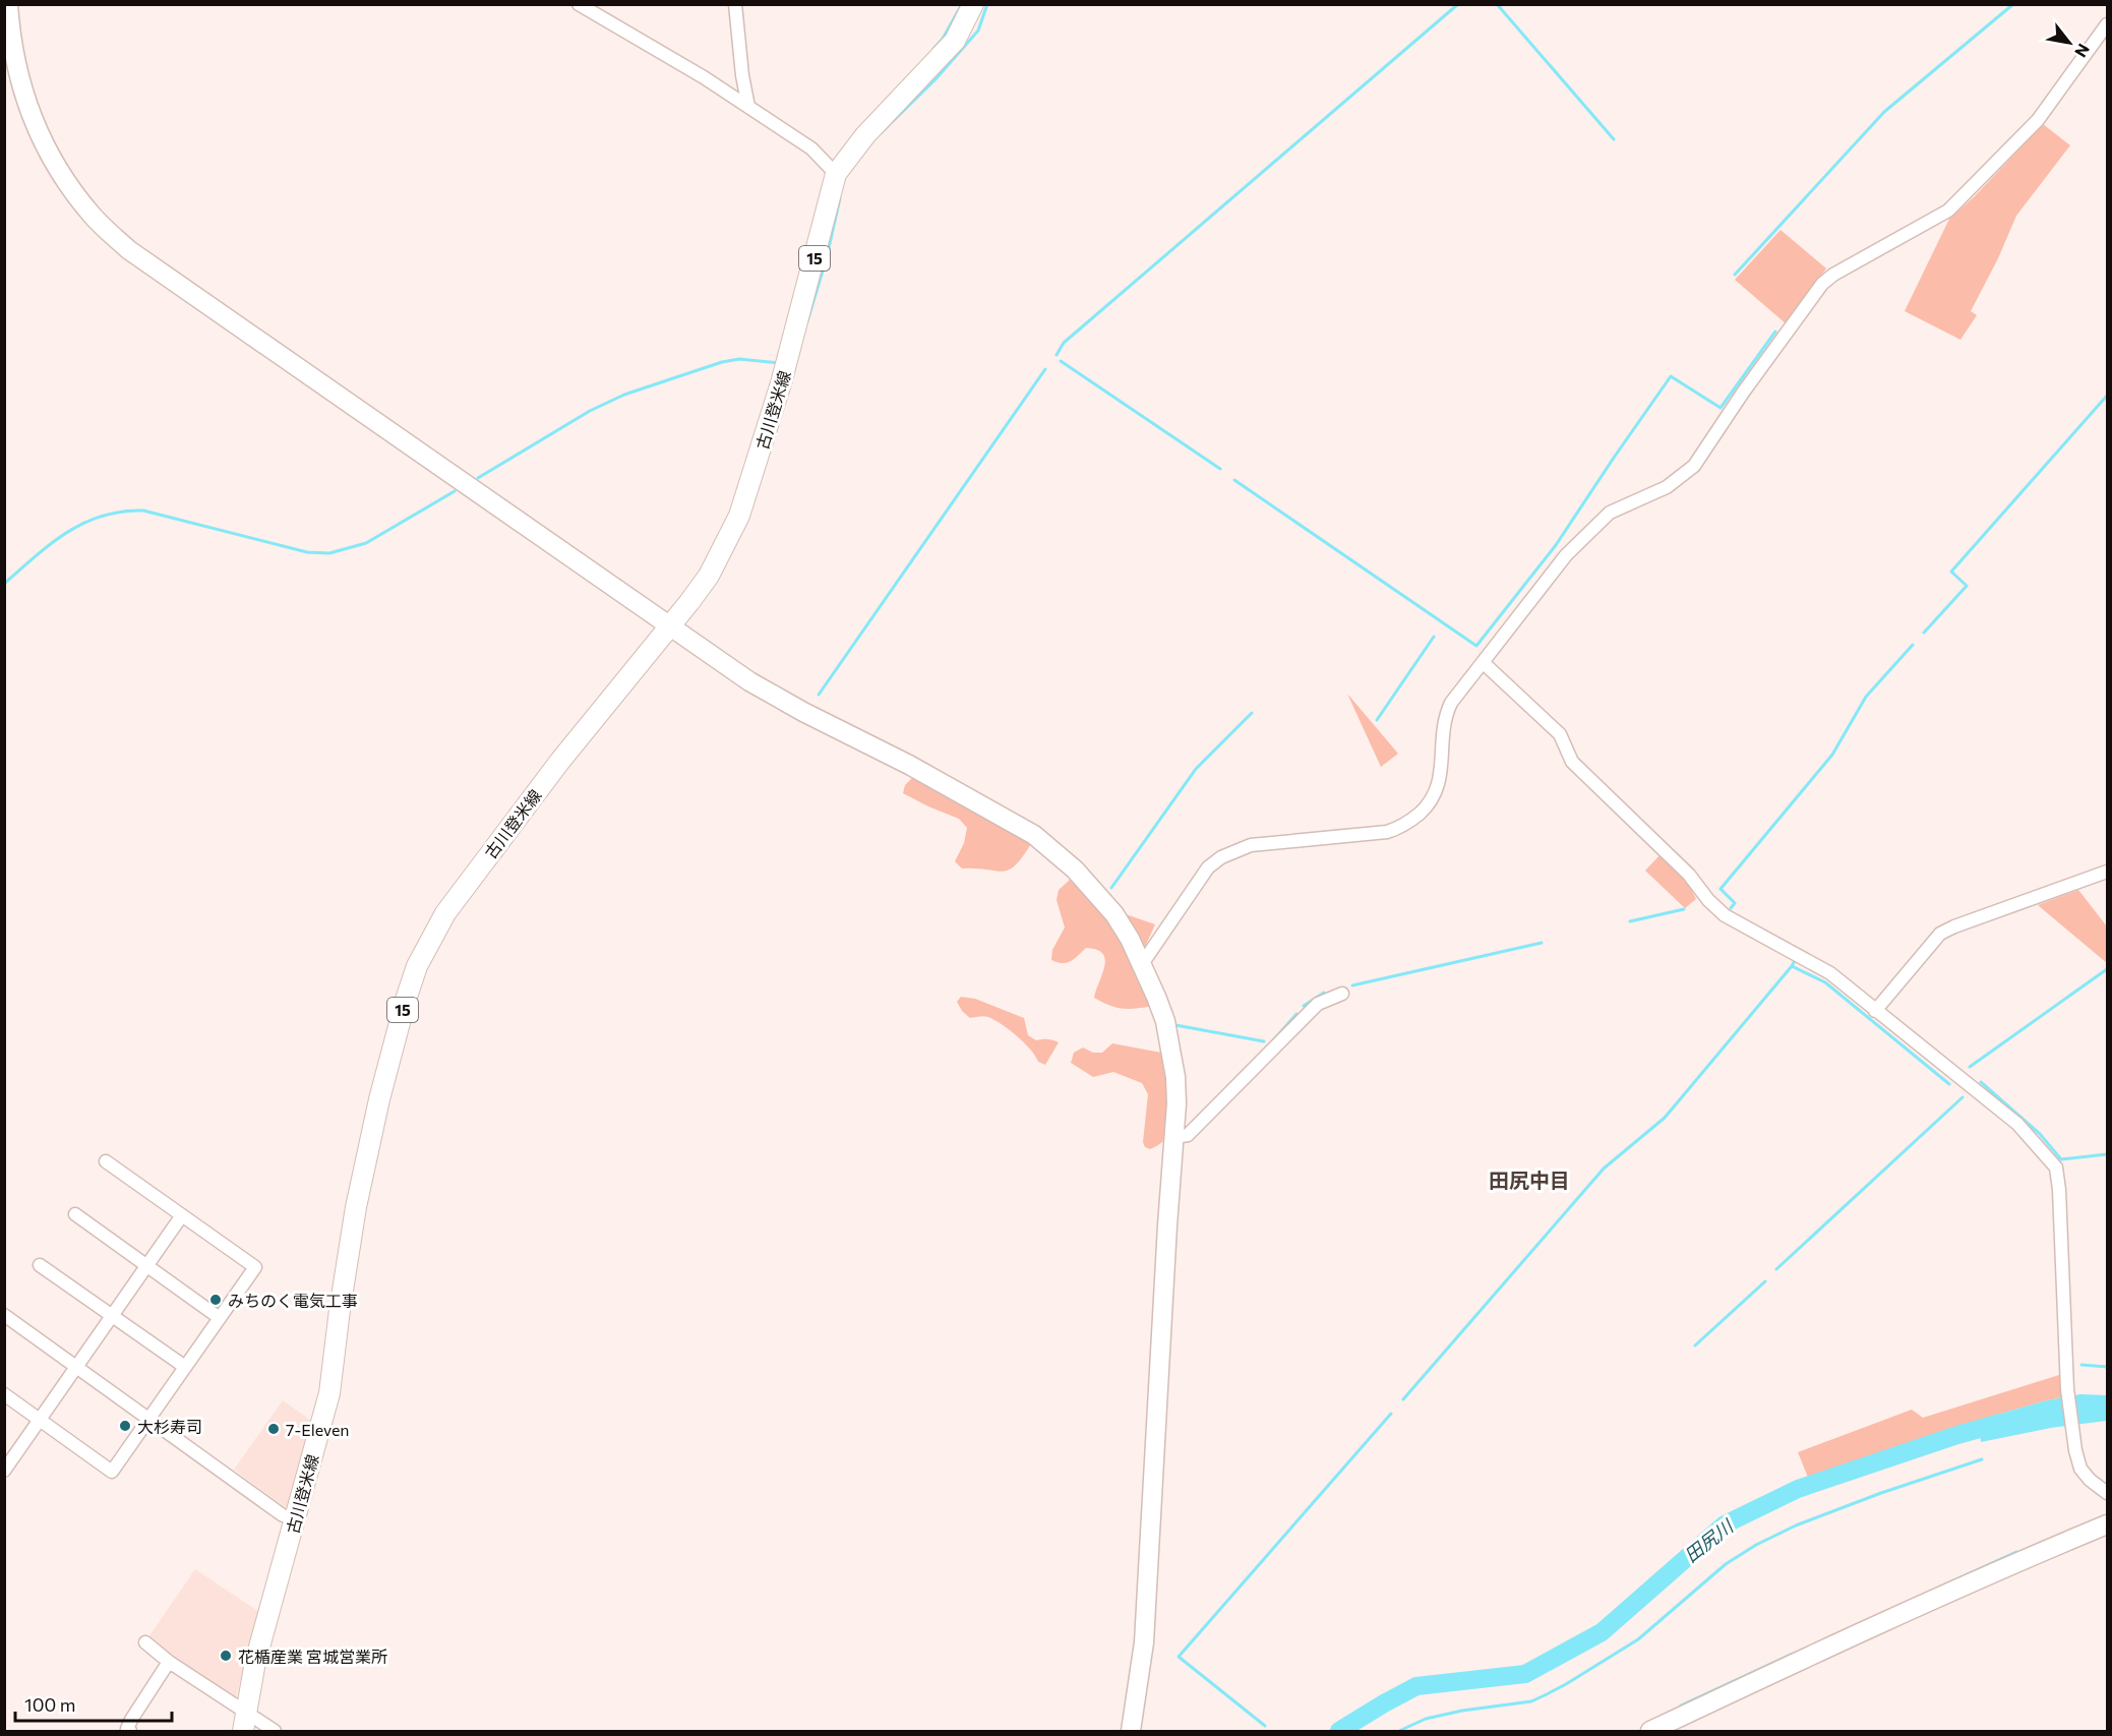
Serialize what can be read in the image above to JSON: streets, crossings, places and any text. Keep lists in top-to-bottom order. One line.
{"streets":{"main road":["15","古川登米線"]},"districts":["田尻中目"],"water":["田尻川"],"places":["みちのく電気工事","大杉寿司","7-Eleven","花楯産業 宮城営業所"],"scale_bar":"100 m","north":"bottom right"}
